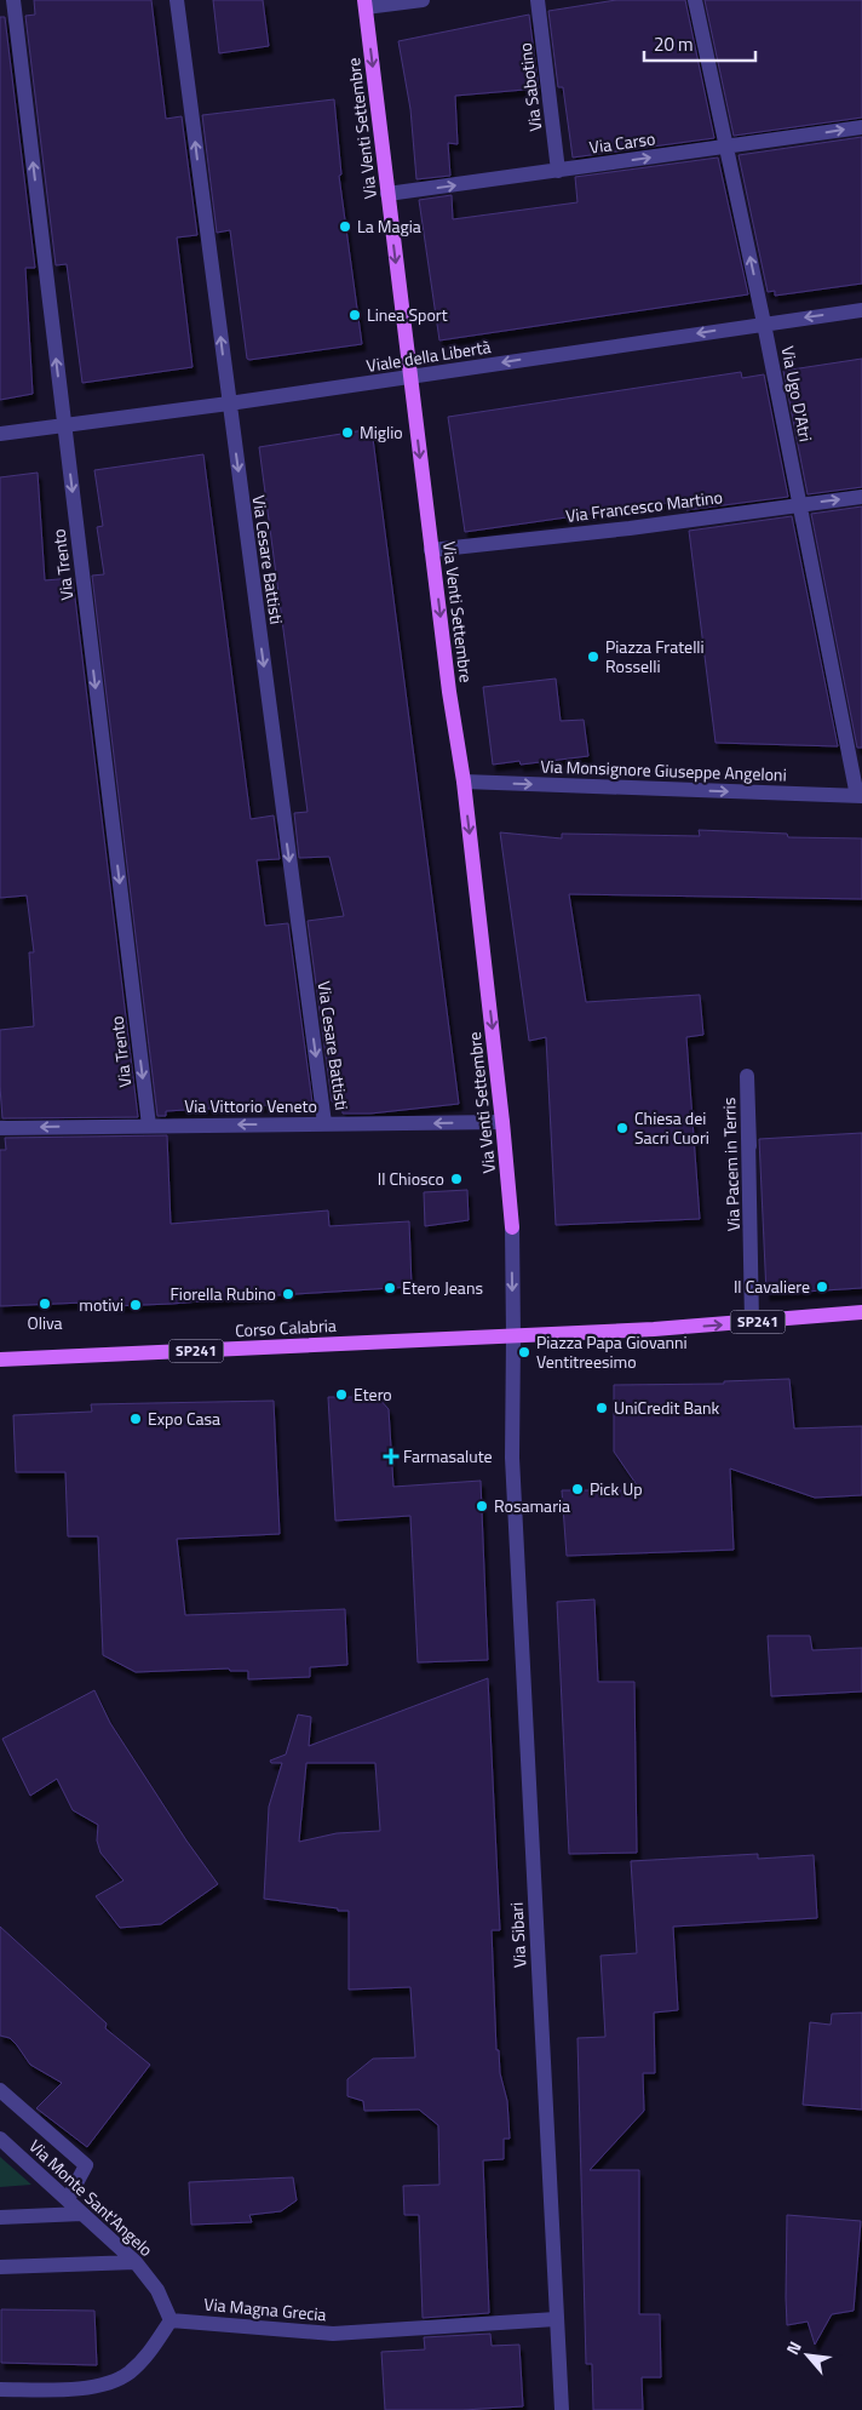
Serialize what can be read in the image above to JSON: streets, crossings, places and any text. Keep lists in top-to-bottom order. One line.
{"streets":{"main road":["Via Venti Settembre","SP241","Corso Calabria"],"street":["Via Sabotino","Via Carso","Viale della Libertà","Via Ugo D'Atri","Via Francesco Martino","Via Cesare Battisti","Via Trento","Via Monsignore Giuseppe Angeloni","Via Vittorio Veneto","Via Pacem in Terris","Via Sibari","Via Monte Sant'Angelo","Via Magna Grecia"]},"crossings":[["Via Sabotino","Via Carso"],["Via Venti Settembre","Via Carso"],["Via Venti Settembre","Viale della Libertà"],["Via Venti Settembre","Via Francesco Martino"],["Via Venti Settembre","Via Monsignore Giuseppe Angeloni"],["Via Venti Settembre","Via Vittorio Veneto"],["Via Carso","Via Ugo D'Atri"],["Viale della Libertà","Via Ugo D'Atri"],["Viale della Libertà","Via Cesare Battisti"],["Viale della Libertà","Via Trento"],["Via Ugo D'Atri","Via Francesco Martino"],["Via Ugo D'Atri","Via Monsignore Giuseppe Angeloni"],["Via Cesare Battisti","Via Vittorio Veneto"],["Via Trento","Via Vittorio Veneto"],["Via Pacem in Terris","SP241"],["SP241","Corso Calabria"],["SP241","Via Sibari"],["Corso Calabria","Via Sibari"],["Via Sibari","Via Magna Grecia"],["Via Monte Sant'Angelo","Via Magna Grecia"]],"one_way":["Via Venti Settembre","Via Carso","Viale della Libertà","Via Monsignore Giuseppe Angeloni","Via Vittorio Veneto"],"places":{"other":["La Magia","Linea Sport","Miglio","Piazza Fratelli Rosselli","Chiesa dei Sacri Cuori","Il Chiosco","Il Cavaliere","Etero Jeans","Fiorella Rubino","Oliva","motivi","Piazza Papa Giovanni Ventitreesimo","Etero","UniCredit Bank","Expo Casa","Pick Up","Rosamaria"],"health":["Farmasalute"]},"scale_bar":"20 m","north":"top left"}
